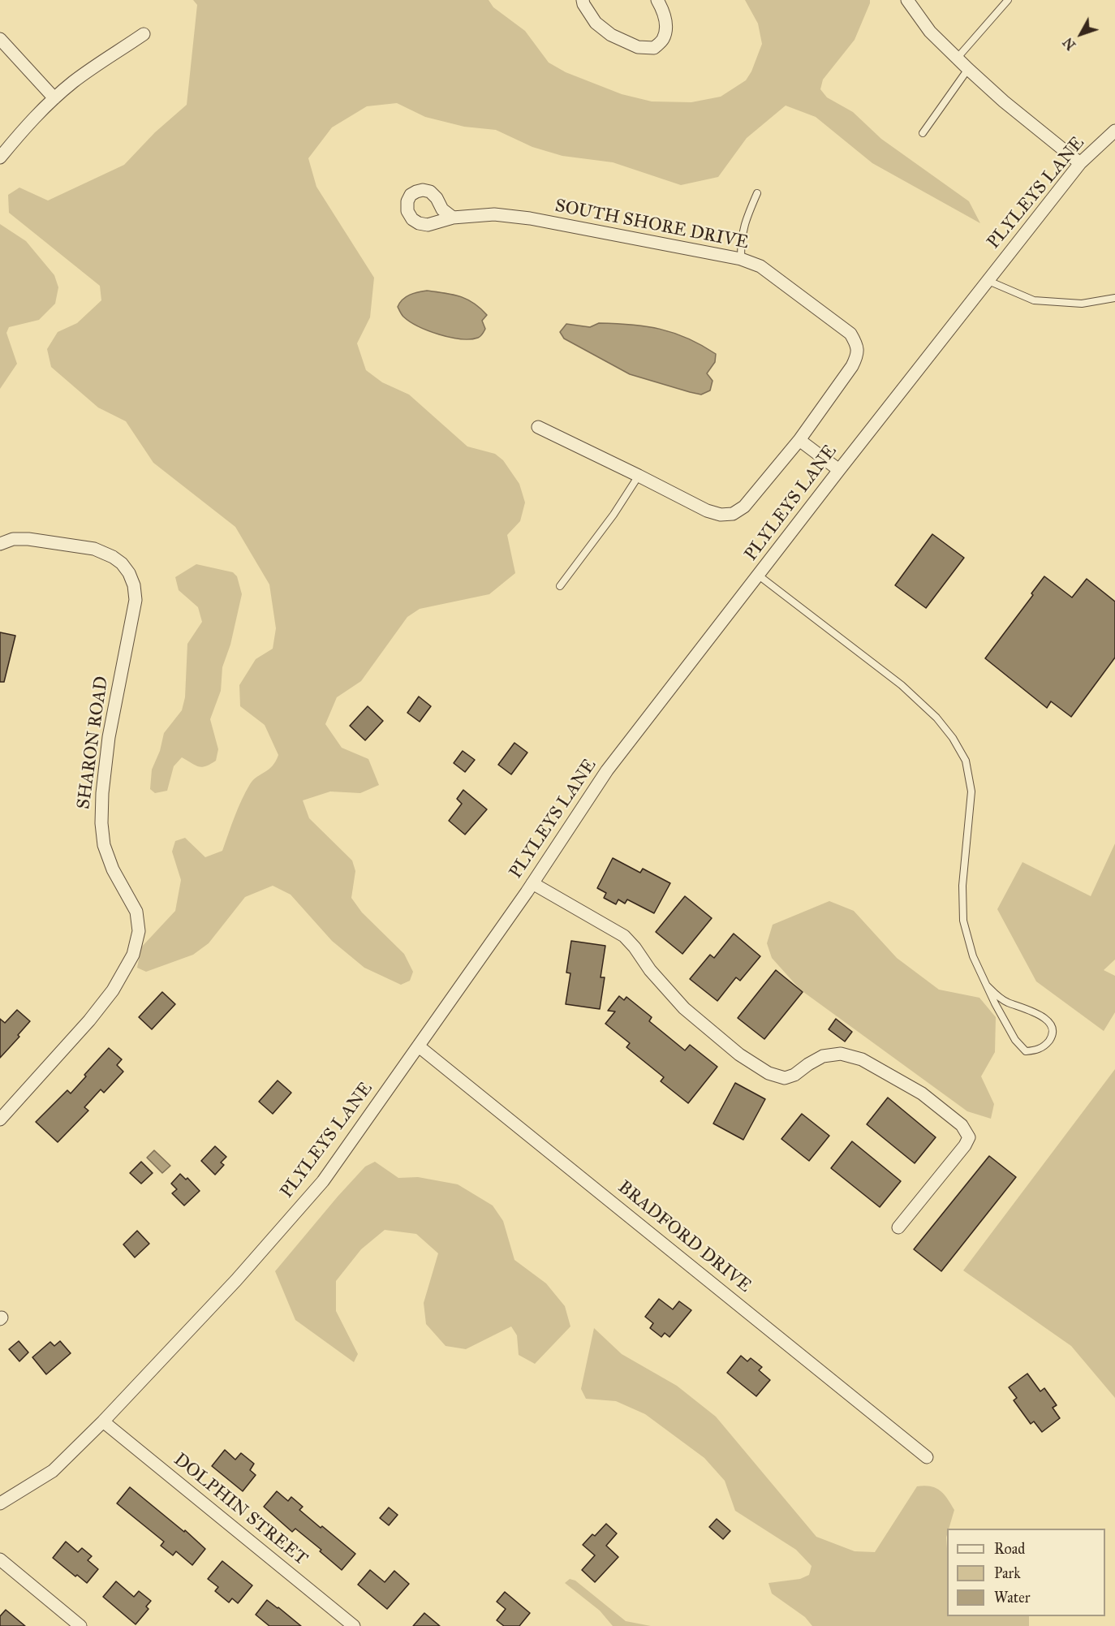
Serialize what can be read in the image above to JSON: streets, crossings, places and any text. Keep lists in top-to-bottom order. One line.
{"streets":{"street":["PLYLEYS LANE","SOUTH SHORE DRIVE","SHARON ROAD","BRADFORD DRIVE","DOLPHIN STREET"]},"crossings":[["PLYLEYS LANE","BRADFORD DRIVE"],["PLYLEYS LANE","DOLPHIN STREET"]],"legend":["Road","Park","Water"],"north":"bottom left"}
